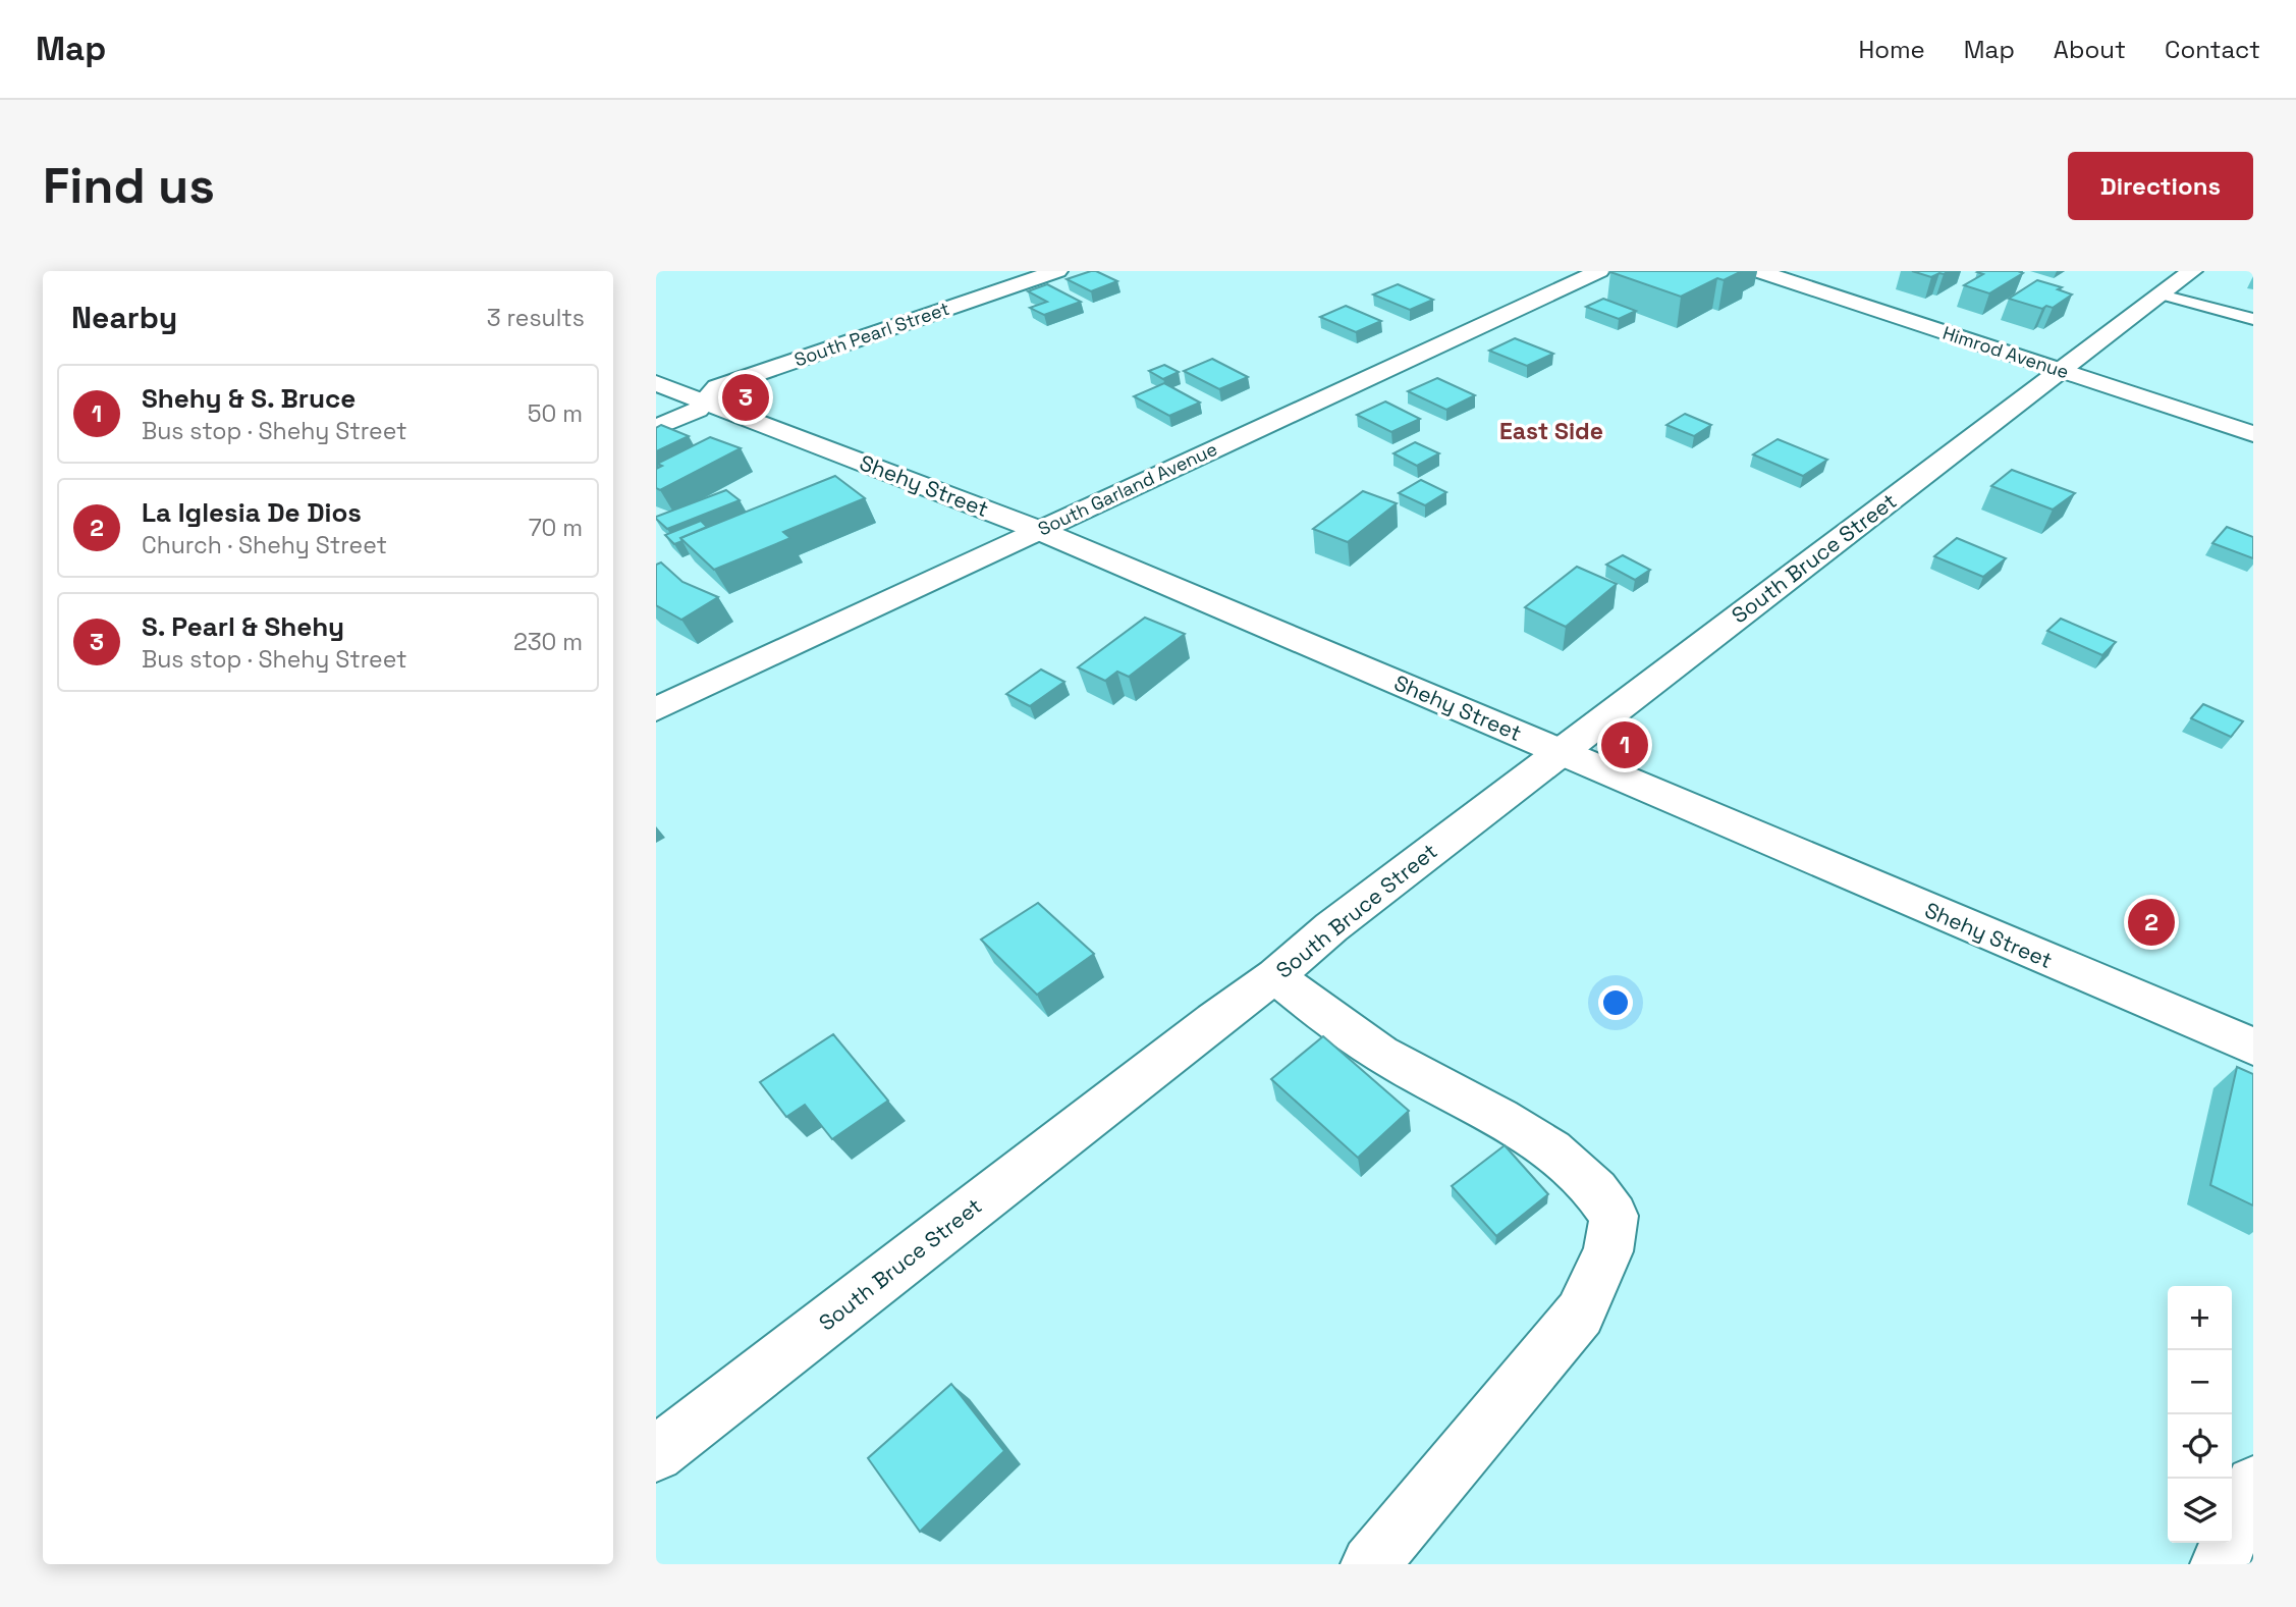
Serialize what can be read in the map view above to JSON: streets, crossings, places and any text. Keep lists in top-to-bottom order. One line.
{"streets":{"street":["South Pearl Street","Himrod Avenue","Shehy Street","South Garland Avenue","South Bruce Street"]},"crossings":[["South Pearl Street","Shehy Street"],["Himrod Avenue","South Bruce Street"],["Shehy Street","South Garland Avenue"],["Shehy Street","South Bruce Street"]],"districts":["East Side"],"page":{"header":"Map","nav":["Home","Map","About","Contact"],"buttons":"Directions","title":"Find us","heading":["Nearby","3 results"],"list":[{"mark":"1","name":"Shehy & S. Bruce","note":"Bus stop · Shehy Street","value":"50 m"},{"mark":"2","name":"La Iglesia De Dios","note":"Church · Shehy Street","value":"70 m"},{"mark":"3","name":"S. Pearl & Shehy","note":"Bus stop · Shehy Street","value":"230 m"}],"pins":["3","1","2"],"map_buttons":["+","−"]}}
